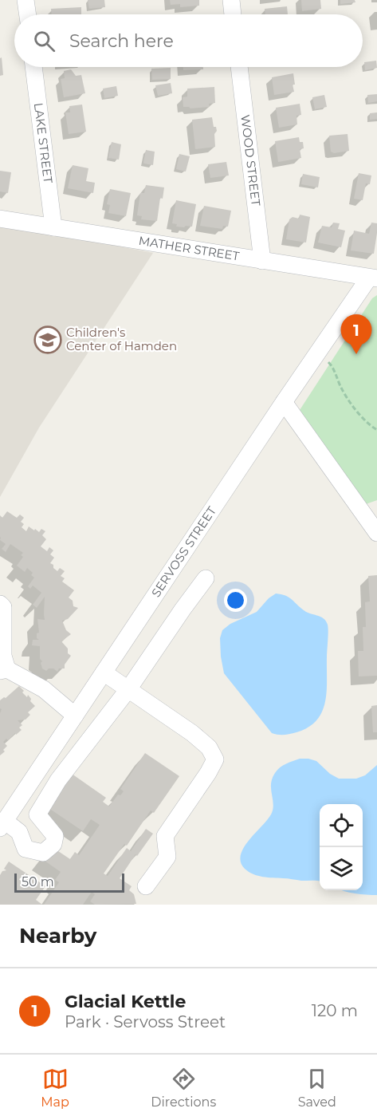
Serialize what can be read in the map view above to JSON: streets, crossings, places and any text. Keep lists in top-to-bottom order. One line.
{"streets":{"street":["LAKE STREET","WOOD STREET","MATHER STREET","SERVOSS STREET"]},"crossings":[["LAKE STREET","MATHER STREET"],["WOOD STREET","MATHER STREET"],["MATHER STREET","SERVOSS STREET"]],"places":{"school or university":["Children's Center of Hamden"]},"scale_bar":"50 m","page":{"search":"Search here","pins":"1","scale":"50 m","heading":"Nearby","list":[{"mark":"1","name":"Glacial Kettle","note":"Park · Servoss Street","value":"120 m"}],"nav":["Map","Directions","Saved"]}}
